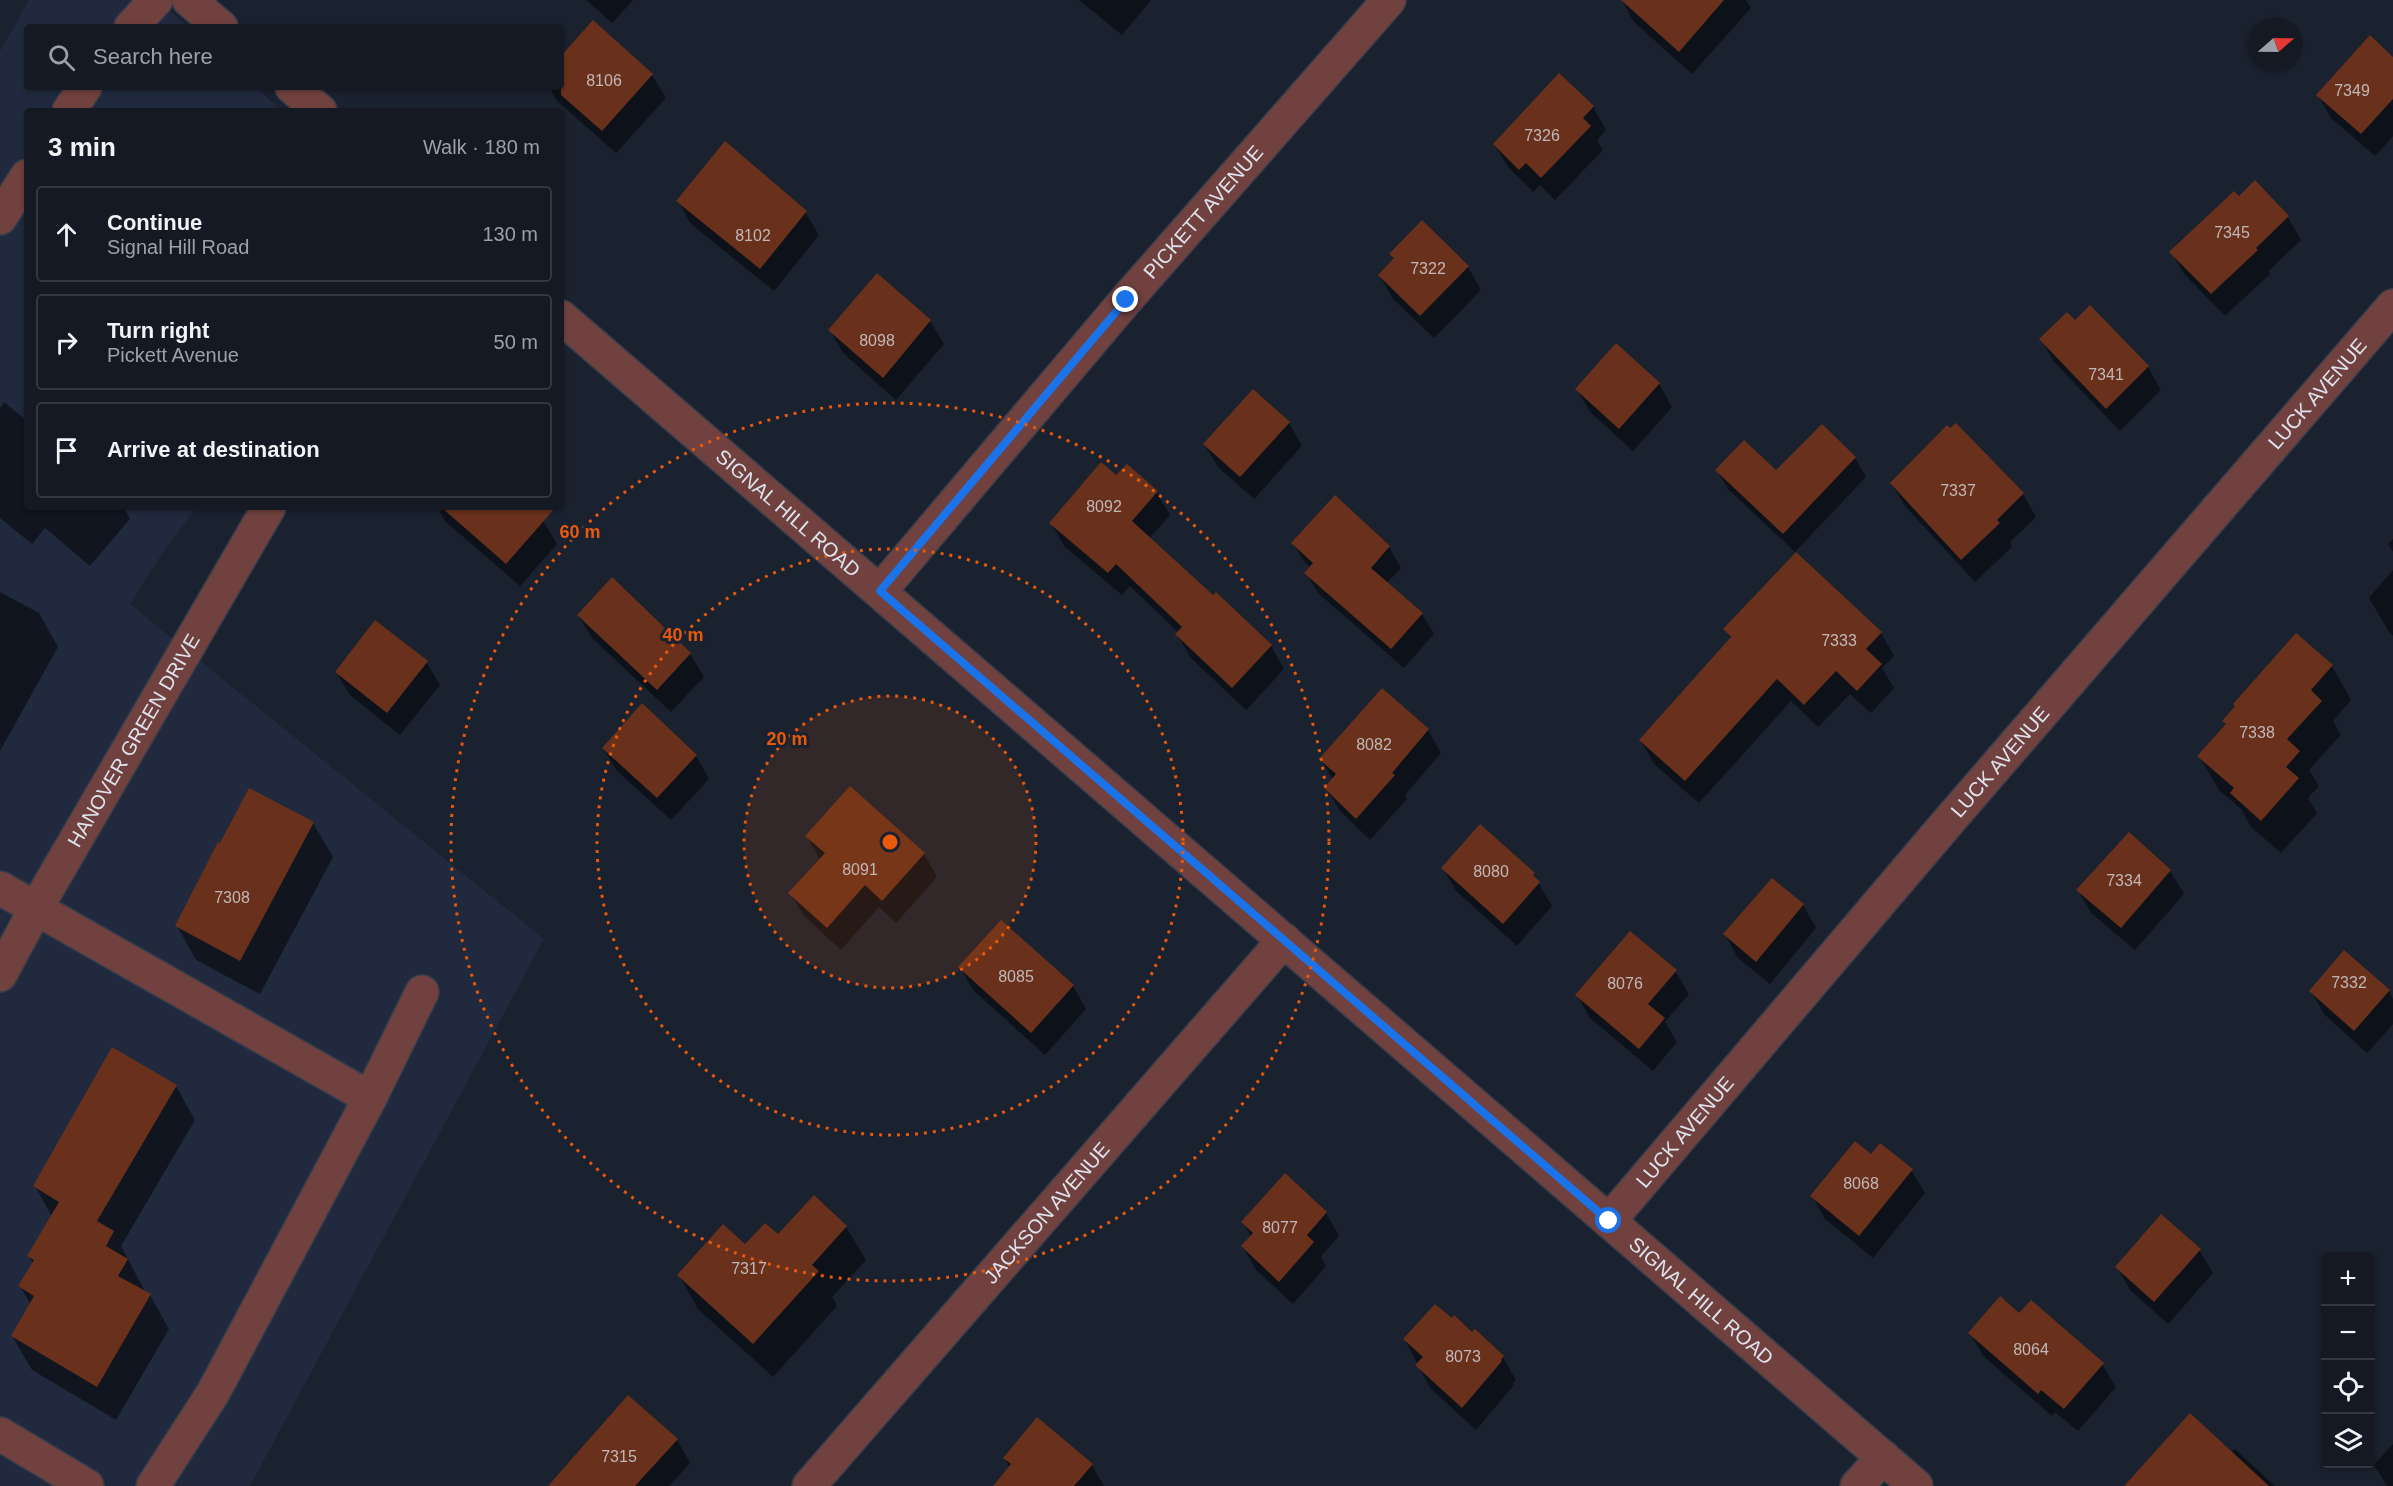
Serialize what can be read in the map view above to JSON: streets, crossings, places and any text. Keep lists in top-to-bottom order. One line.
{"streets":{"street":["PICKETT AVENUE","LUCK AVENUE","SIGNAL HILL ROAD","HANOVER GREEN DRIVE","JACKSON AVENUE"]},"crossings":[["PICKETT AVENUE","SIGNAL HILL ROAD"],["LUCK AVENUE","SIGNAL HILL ROAD"],["SIGNAL HILL ROAD","JACKSON AVENUE"]],"house_numbers":["8106","7349","7326","7345","8102","7322","8098","7341","7337","8092","7333","7338","8082","8091","8080","7334","7308","8085","7332","8076","8068","8077","7317","8064","8073","7315"],"north":"right","page":{"search":"Search here","heading":["3 min","Walk · 180 m"],"list":[["Continue","Signal Hill Road","130 m"],["Turn right","Pickett Avenue","50 m"],"Arrive at destination"],"map_buttons":["+","−"]},"rings":["60 m","40 m","20 m"]}
